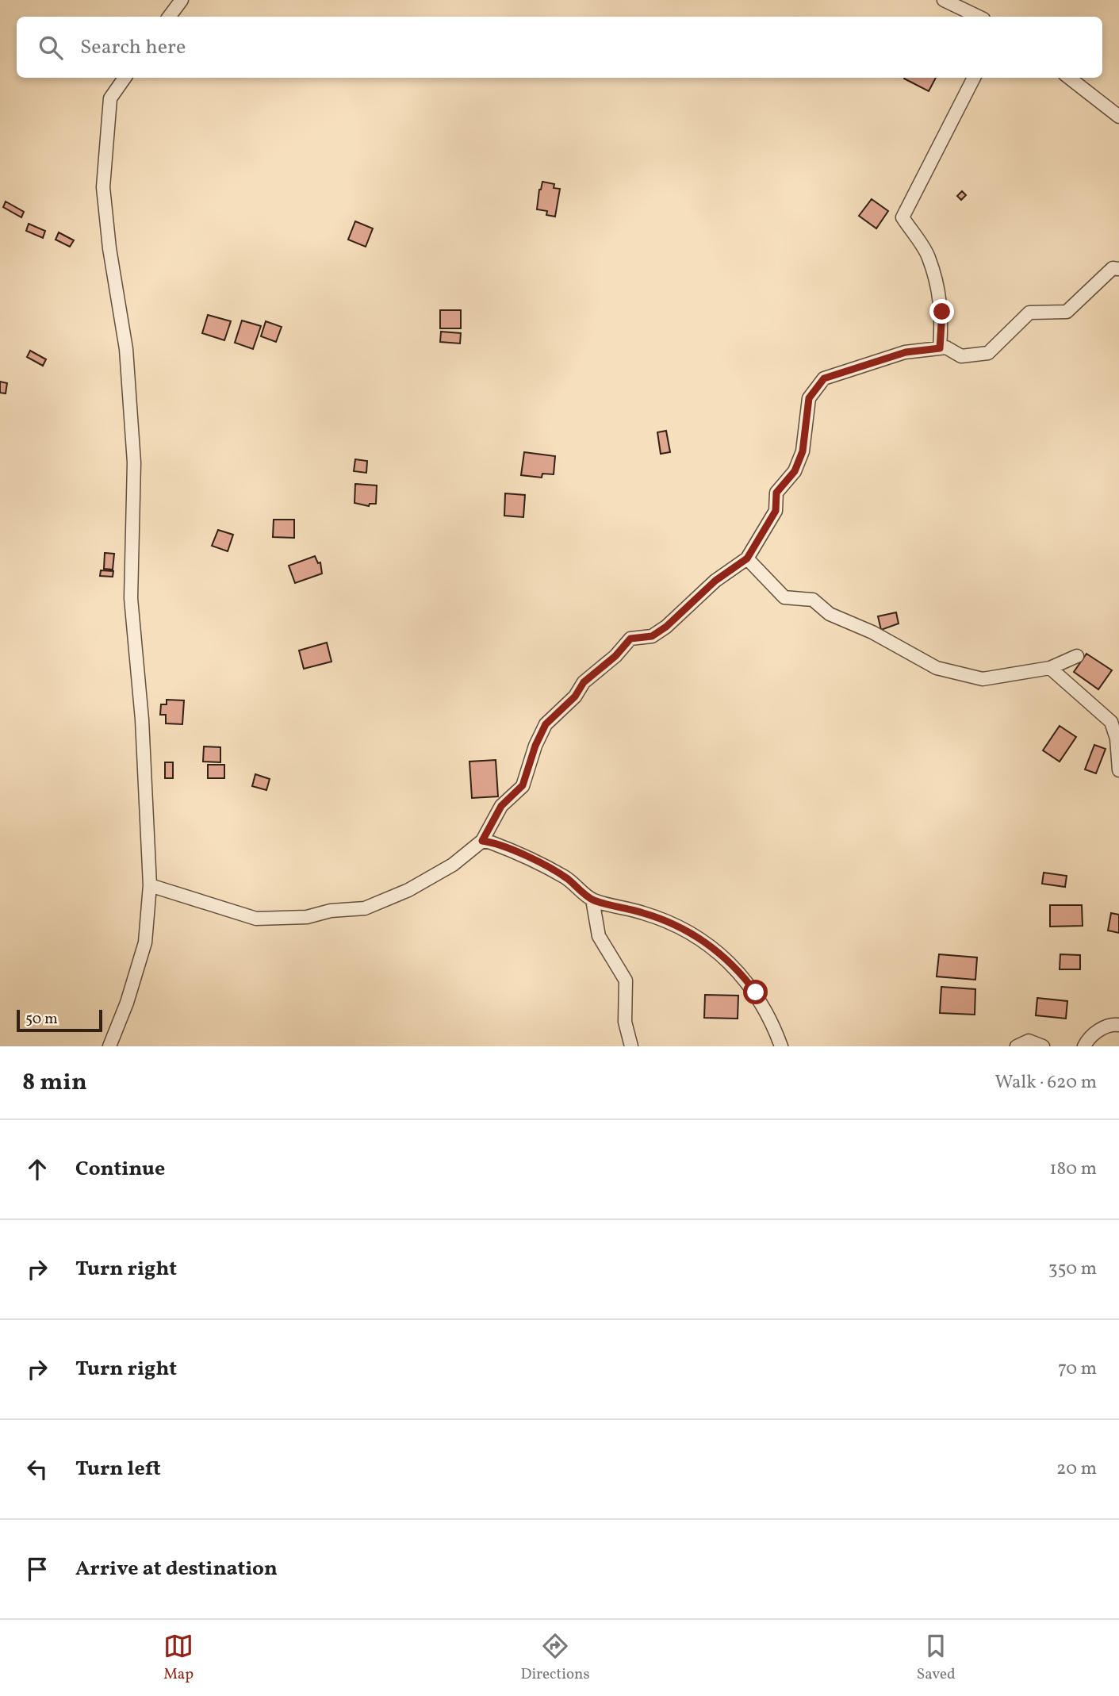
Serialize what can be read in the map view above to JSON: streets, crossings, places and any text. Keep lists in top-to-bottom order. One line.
{"scale_bar":"50 m","page":{"search":"Search here","scale":"50 m","heading":["8 min","Walk · 620 m"],"list":[["Continue","180 m"],["Turn right","350 m"],["Turn right","70 m"],["Turn left","20 m"],"Arrive at destination"],"nav":["Map","Directions","Saved"]}}
